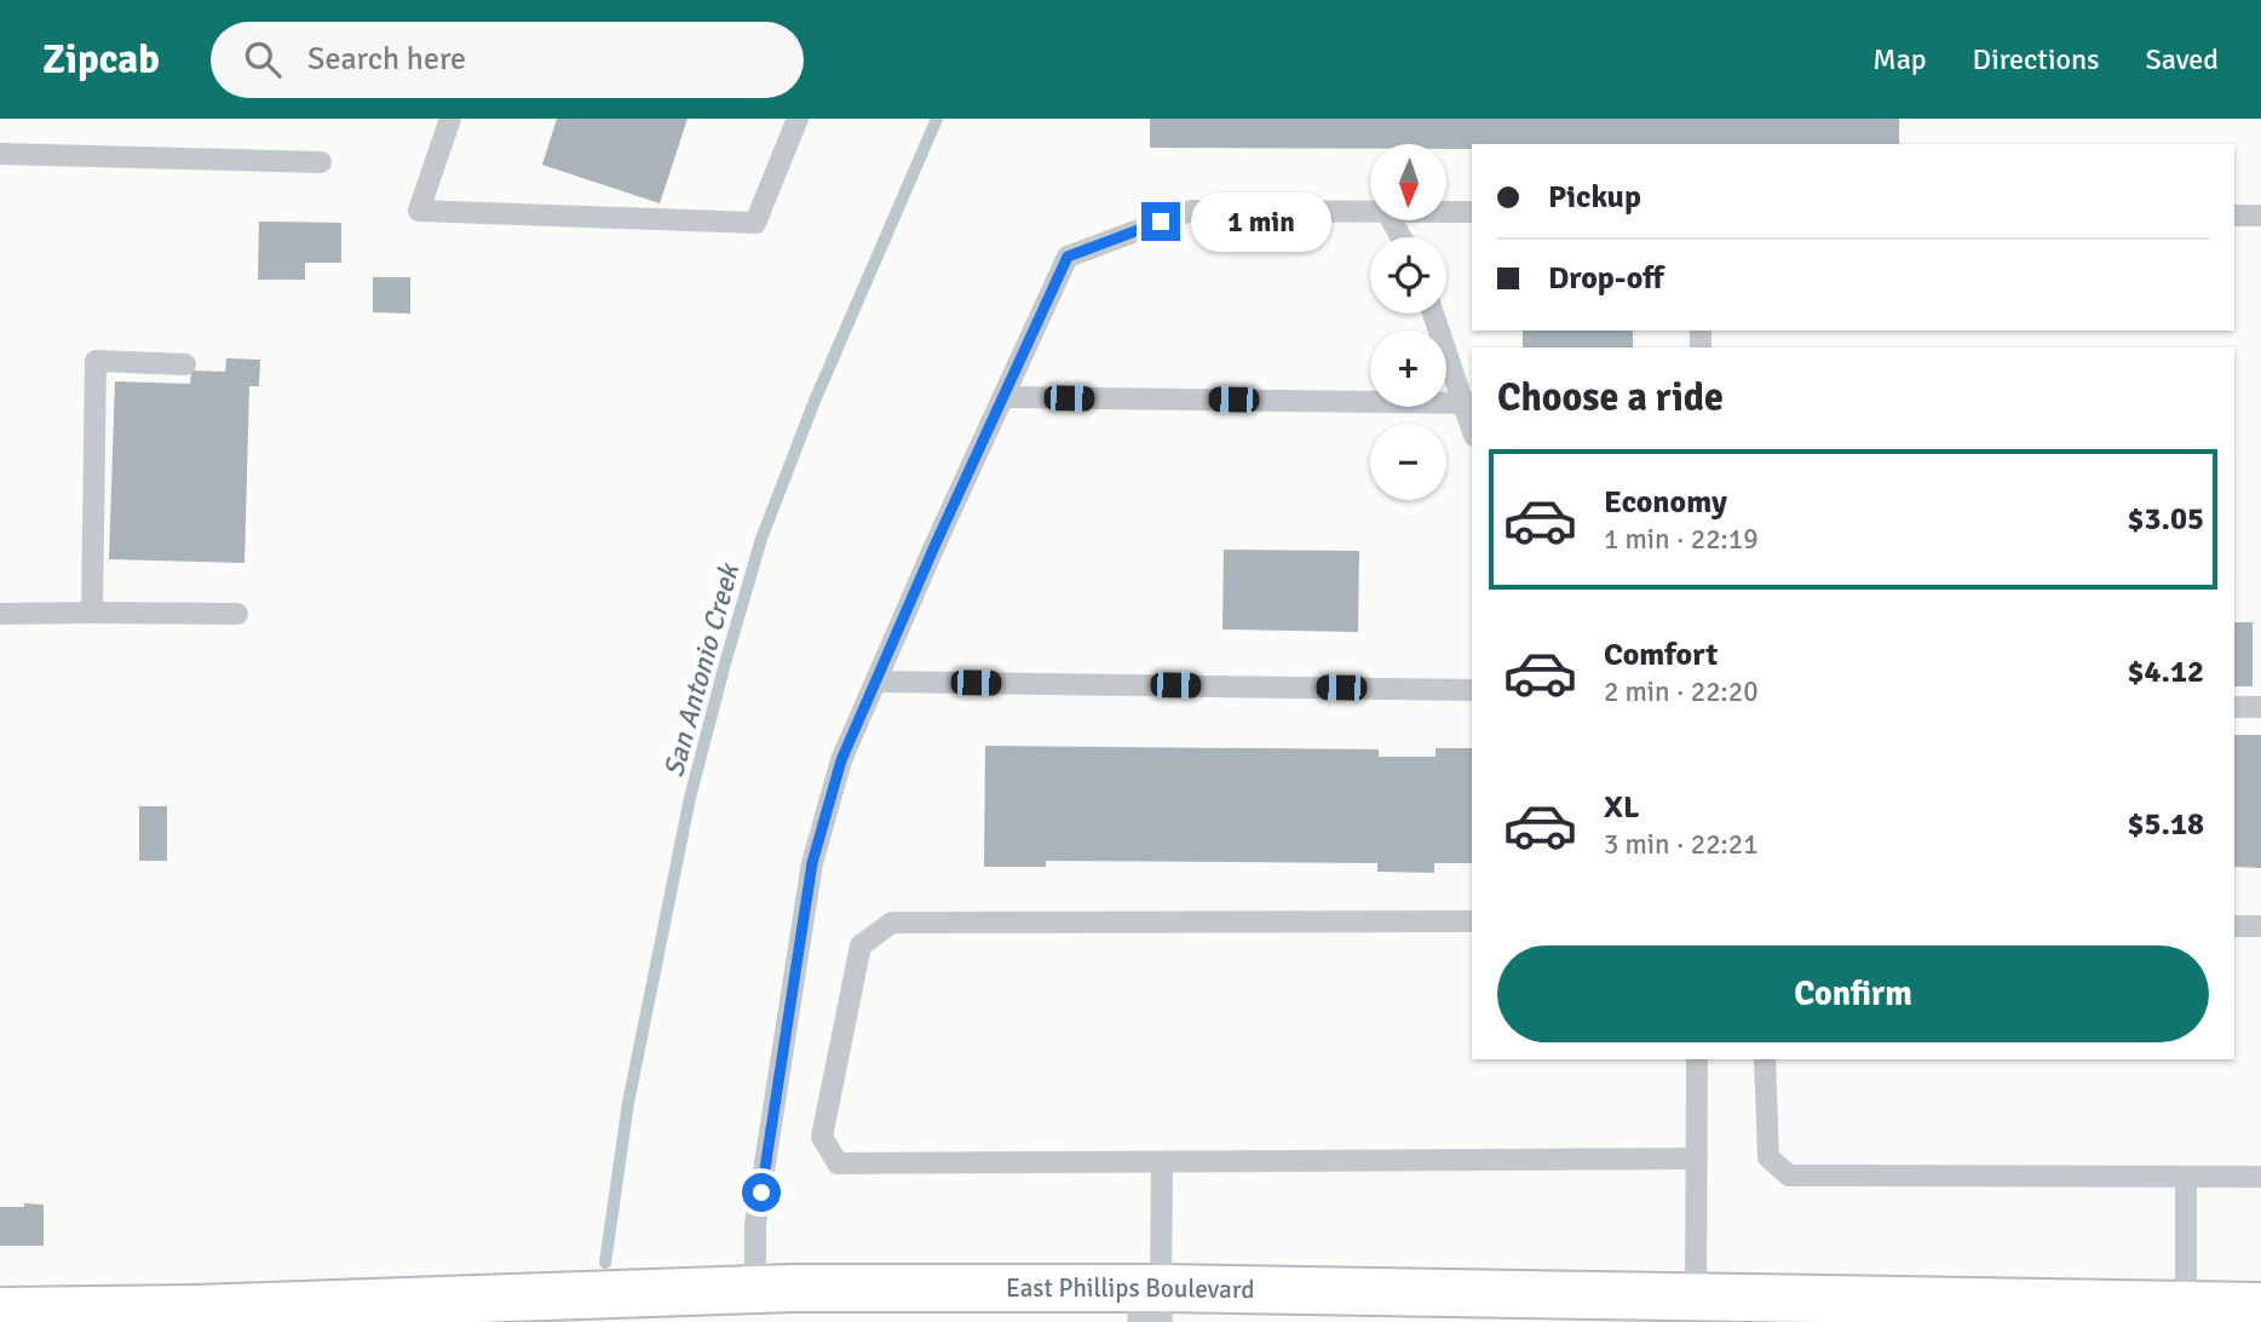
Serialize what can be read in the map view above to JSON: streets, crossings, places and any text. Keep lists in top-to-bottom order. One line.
{"streets":{"street":["East Phillips Boulevard"]},"water":["San Antonio Creek"],"north":"bottom","page":{"header":"Zipcab","search":"Search here","nav":["Map","Directions","Saved"],"map_buttons":["+","−"],"banner":["Pickup","Drop-off"],"bubble":"1 min","heading":"Choose a ride","list":[{"name":"Economy","note":"1 min · 22:19","value":"$3.05"},{"name":"Comfort","note":"2 min · 22:20","value":"$4.12"},{"name":"XL","note":"3 min · 22:21","value":"$5.18"}],"buttons":"Confirm"}}
